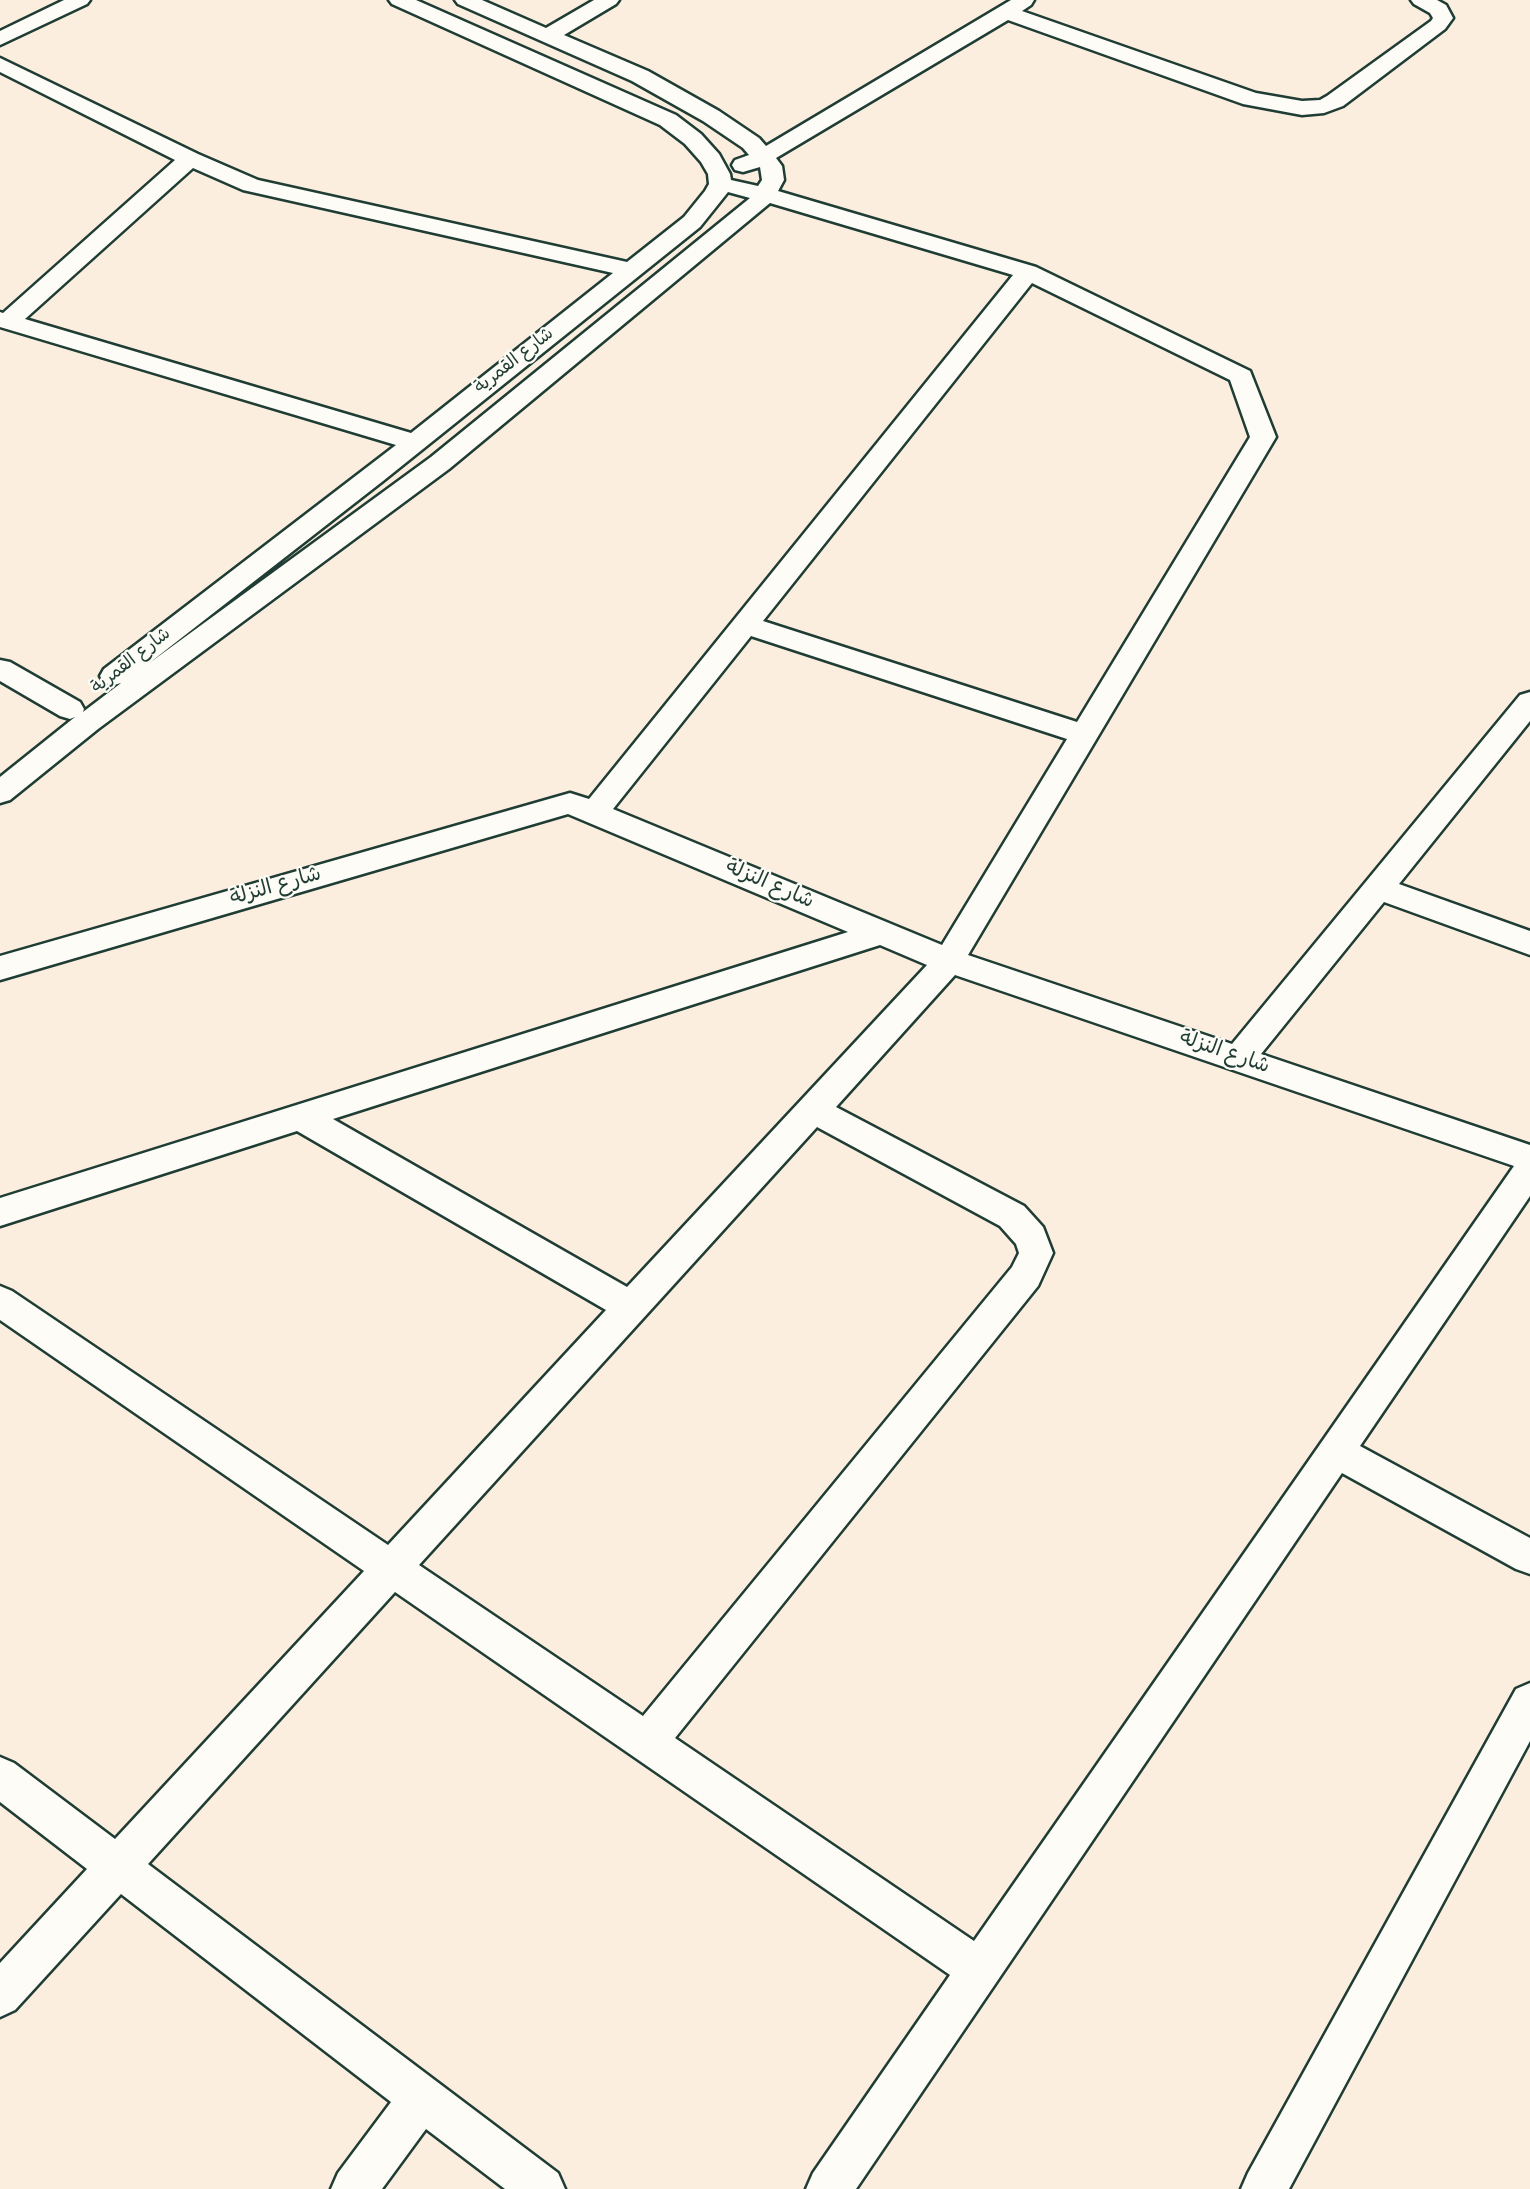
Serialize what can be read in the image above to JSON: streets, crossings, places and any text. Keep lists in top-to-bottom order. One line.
{"streets":{"street":["شارع القمرية","شارع النزلة"]}}
